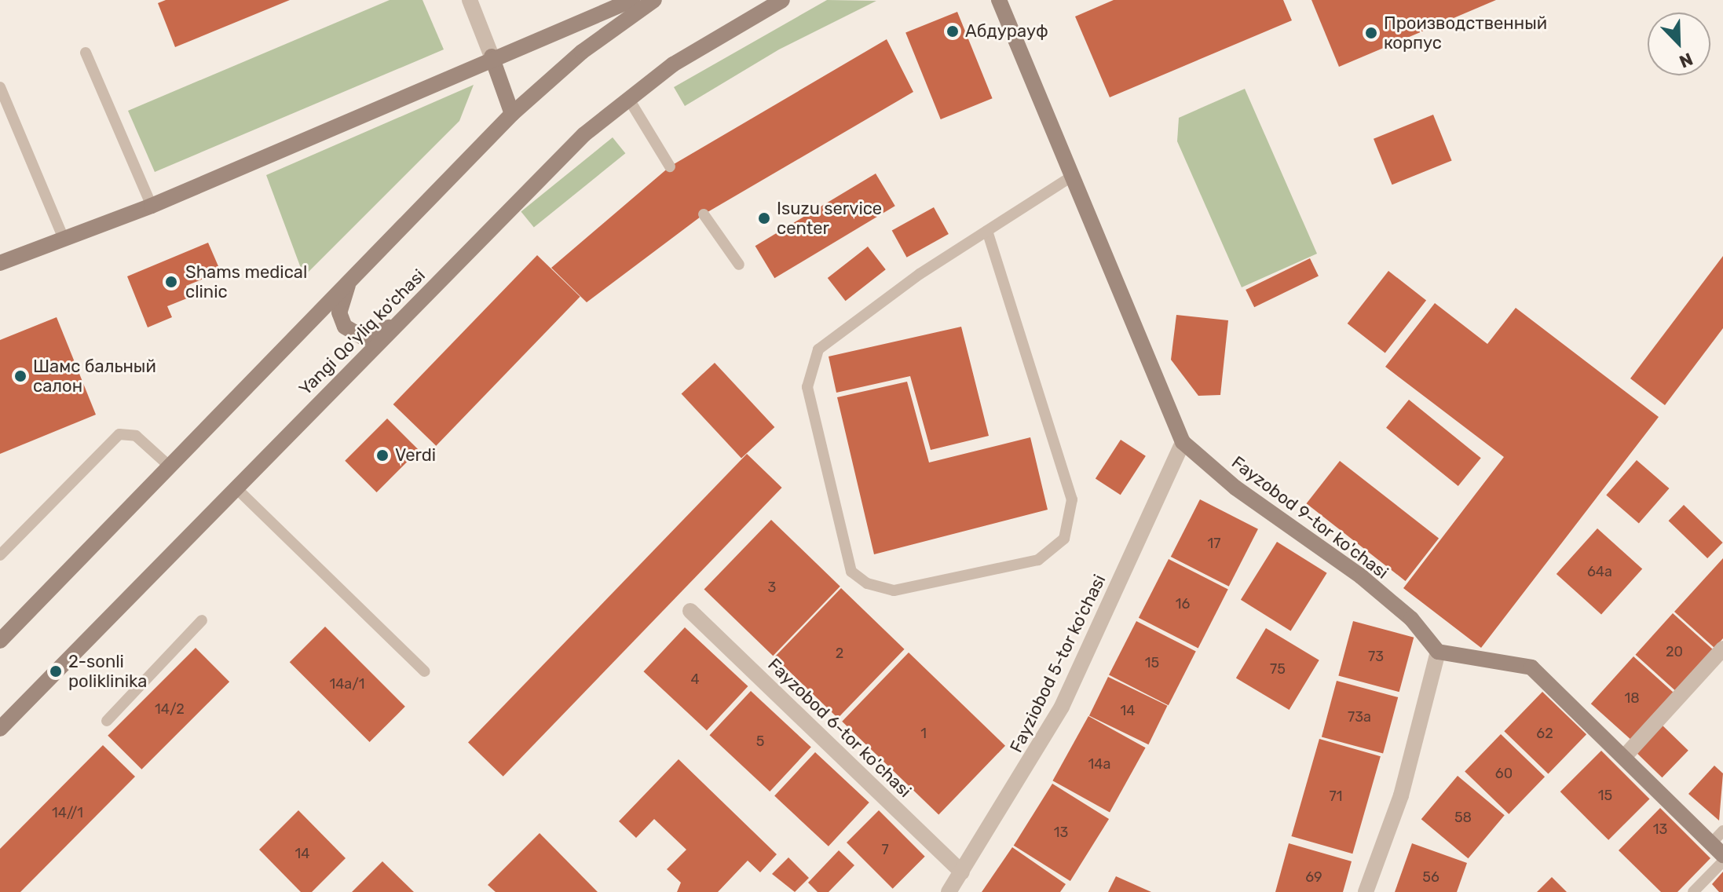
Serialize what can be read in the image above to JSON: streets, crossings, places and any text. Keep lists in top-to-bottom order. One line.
{"streets":{"main road":["Yangi Qo'yliq ko'chasi","Fayzobod 9-tor ko'chasi"],"street":["Fayziobod 5-tor ko'chasi","Fayzobod 6-tor ko'chasi"]},"crossings":[["Fayzobod 9-tor ko'chasi","Fayziobod 5-tor ko'chasi"],["Fayziobod 5-tor ko'chasi","Fayzobod 6-tor ko'chasi"]],"places":["Абдурауф","Производственный корпус","Isuzu service center","Shams medical clinic","Шамс бальный салон","Verdi","2-sonli poliklinika"],"house_numbers":["17","64a","3","16","20","2","73","15","75","4","14a/1","18","14/2","14","73a","1","62","5","14a","60","15","71","14//1","58","13","13","7","14","69","56"],"north":"bottom right"}
